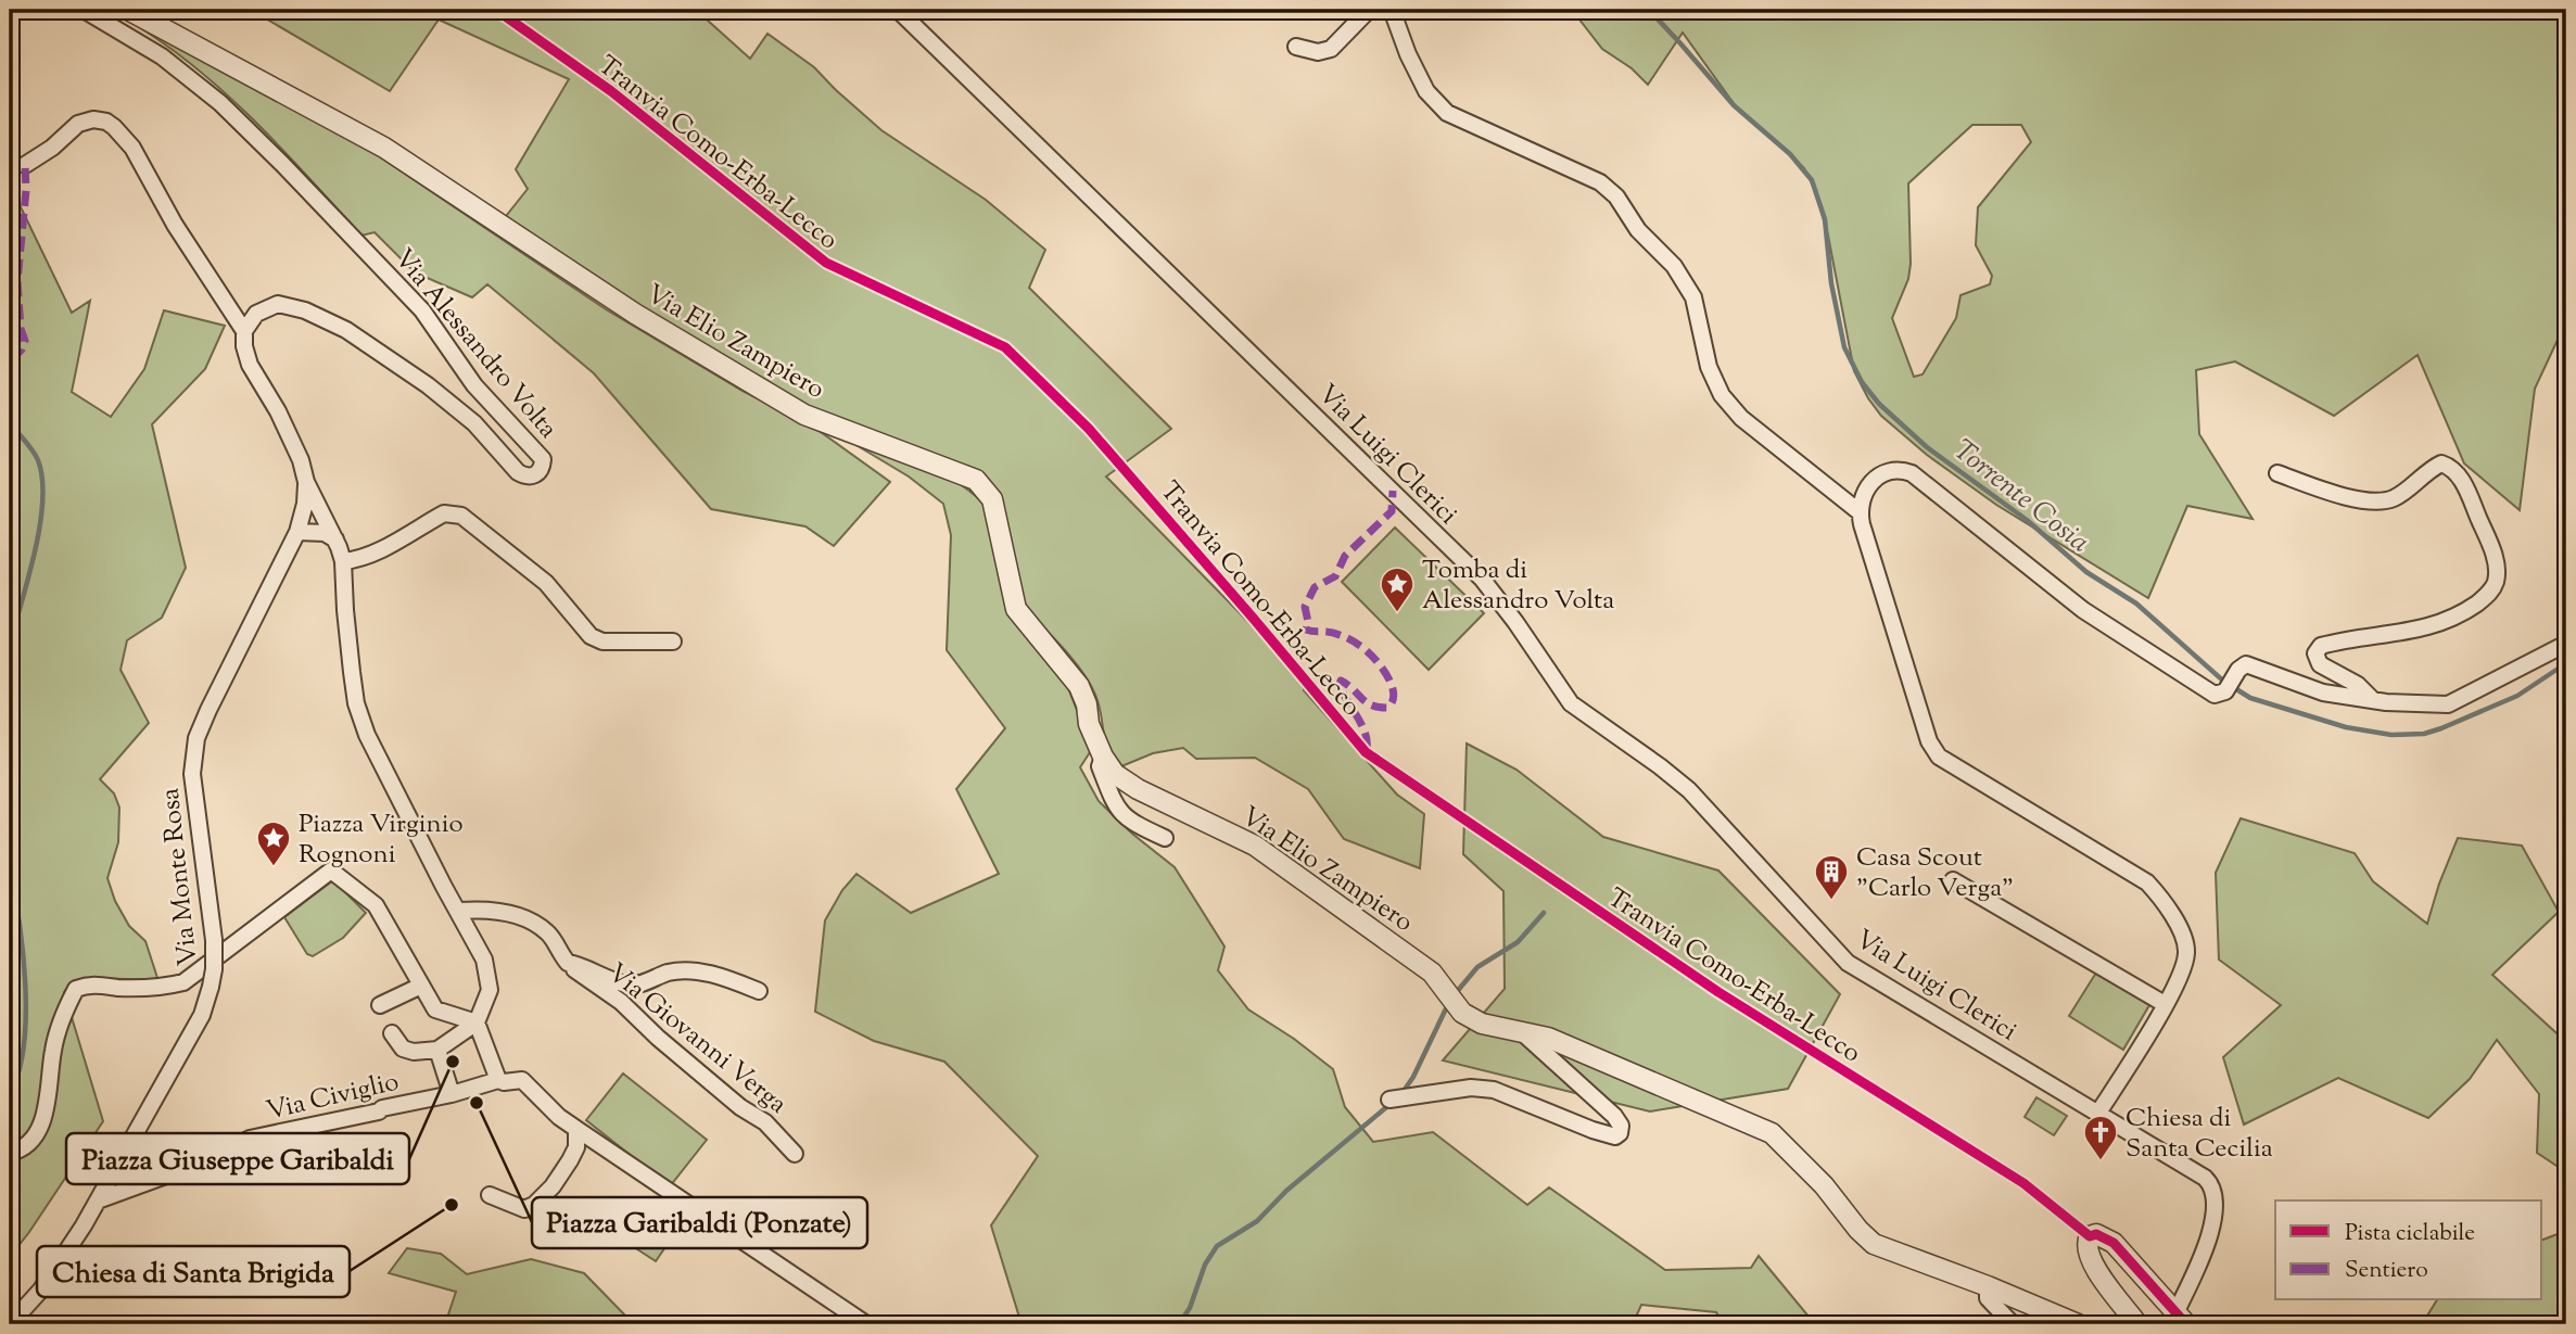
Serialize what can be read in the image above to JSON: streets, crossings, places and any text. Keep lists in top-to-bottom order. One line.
{"streets":{"street":["Via Elio Zampiero","Via Alessandro Volta","Via Luigi Clerici","Via Monte Rosa","Via Giovanni Verga","Via Civiglio"],"cycle path":["Tranvia Como-Erba-Lecco"]},"crossings":[["Via Monte Rosa","Via Civiglio"]],"water":["Torrente Cosia"],"places":{"place":["Tomba di Alessandro Volta","Piazza Virginio Rognoni"],"building":["Casa Scout \"Carlo Verga\""],"other":["Piazza Giuseppe Garibaldi","Piazza Garibaldi (Ponzate)","Chiesa di Santa Brigida"],"church":["Chiesa di Santa Cecilia"]},"legend":["Pista ciclabile","Sentiero"]}
